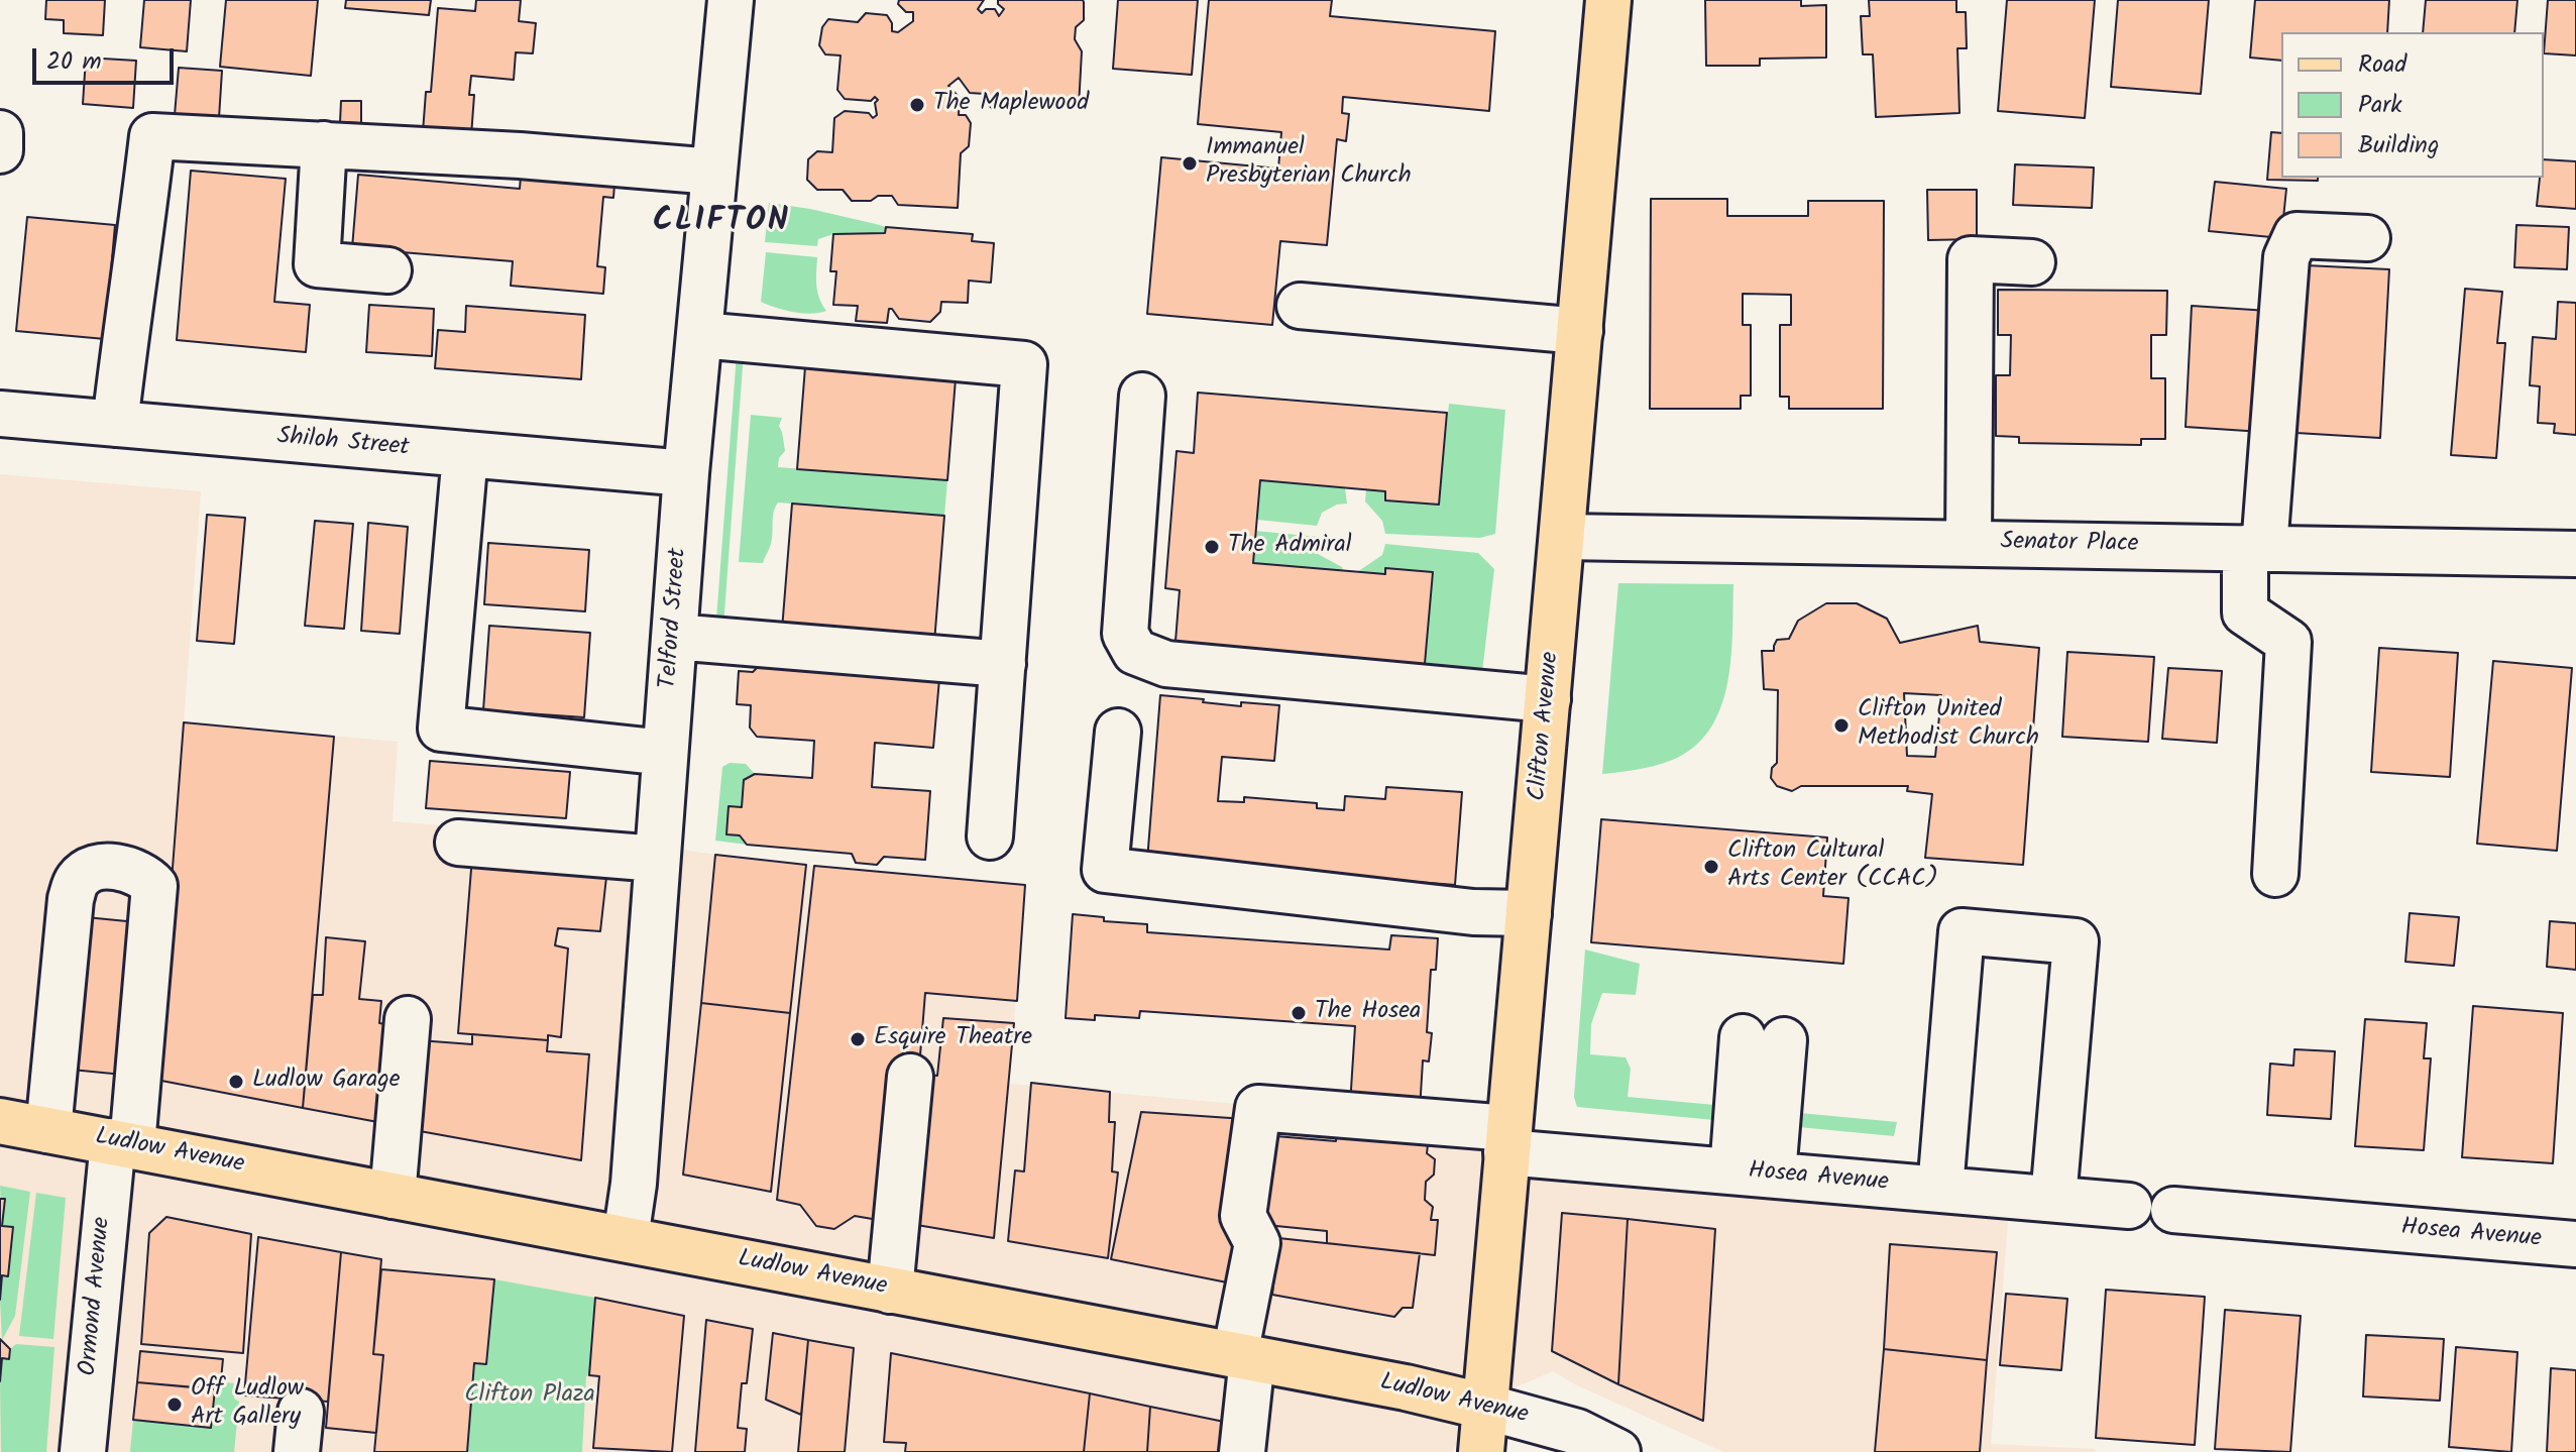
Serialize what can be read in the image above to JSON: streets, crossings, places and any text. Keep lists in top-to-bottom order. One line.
{"streets":{"main road":["Clifton Avenue","Ludlow Avenue"],"street":["Shiloh Street","Senator Place","Telford Street","Hosea Avenue","Ormond Avenue"]},"crossings":[["Shiloh Street","Telford Street"],["Senator Place","Clifton Avenue"],["Telford Street","Ludlow Avenue"],["Clifton Avenue","Ludlow Avenue"],["Clifton Avenue","Hosea Avenue"],["Ludlow Avenue","Hosea Avenue"],["Ludlow Avenue","Ormond Avenue"]],"districts":["CLIFTON"],"parks":["Clifton Plaza"],"places":["The Maplewood","Immanuel Presbyterian Church","The Admiral","Clifton United Methodist Church","Clifton Cultural Arts Center (CCAC)","The Hosea","Esquire Theatre","Ludlow Garage","Off Ludlow Art Gallery"],"legend":["Road","Park","Building"],"scale_bar":"20 m"}
